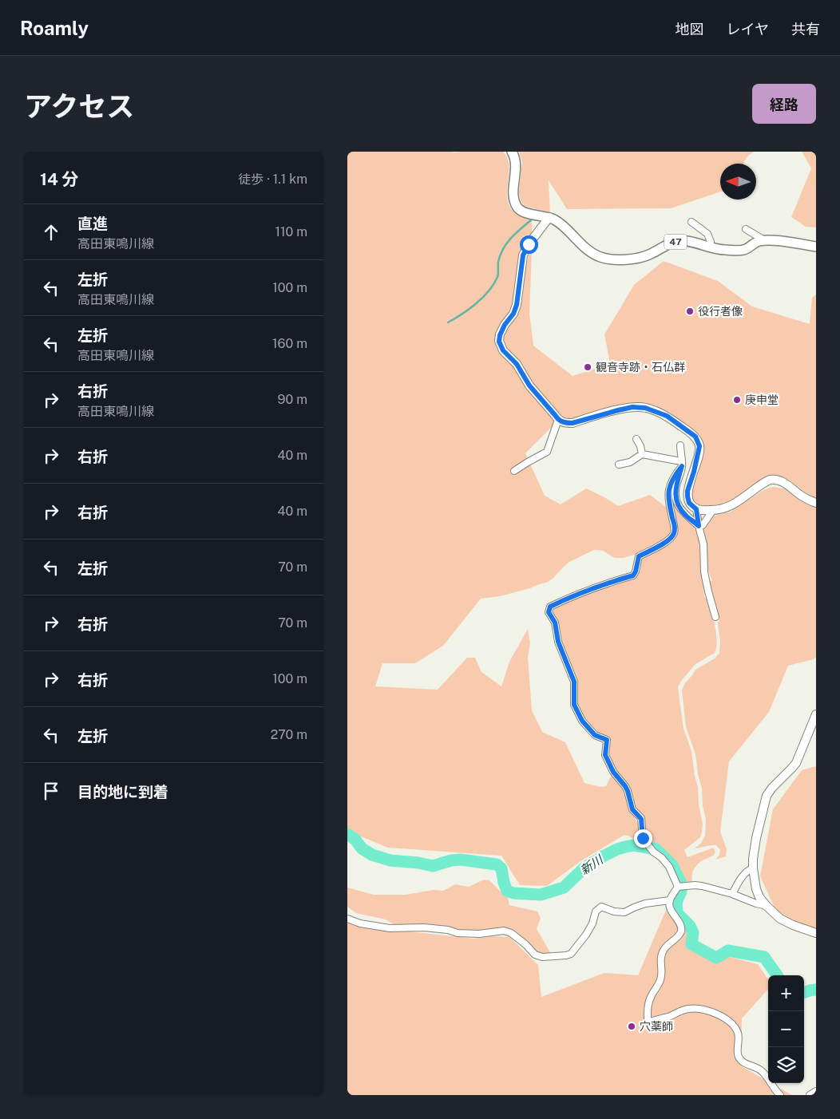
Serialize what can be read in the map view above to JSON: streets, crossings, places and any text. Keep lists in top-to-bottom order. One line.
{"streets":{"main road":["47"]},"water":["新川"],"places":["役行者像","観音寺跡・石仏群","庚申堂","穴薬師"],"north":"left","page":{"header":"Roamly","nav":["地図","レイヤ","共有"],"title":"アクセス","buttons":"経路","heading":["14 分","徒歩 · 1.1 km"],"list":[["直進","高田東鳴川線","110 m"],["左折","高田東鳴川線","100 m"],["左折","高田東鳴川線","160 m"],["右折","高田東鳴川線","90 m"],["右折","40 m"],["右折","40 m"],["左折","70 m"],["右折","70 m"],["右折","100 m"],["左折","270 m"],"目的地に到着"],"map_buttons":["+","−"]}}
